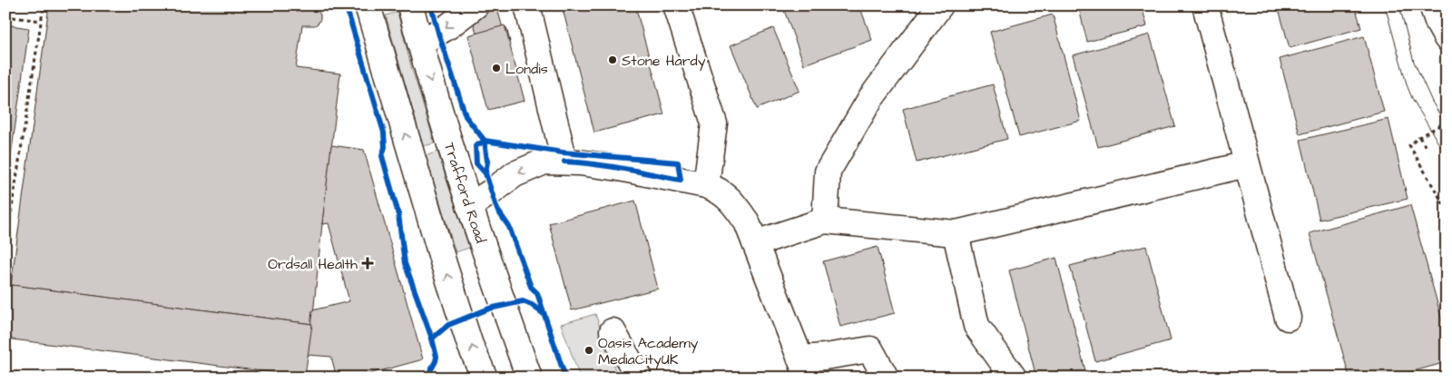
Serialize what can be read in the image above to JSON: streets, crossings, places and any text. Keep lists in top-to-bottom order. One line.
{"streets":{"main road":["Trafford Road"]},"places":{"other":["Stone Hardy","Londis","Oasis Academy MediaCityUK"],"health":["Ordsall Health"]}}
